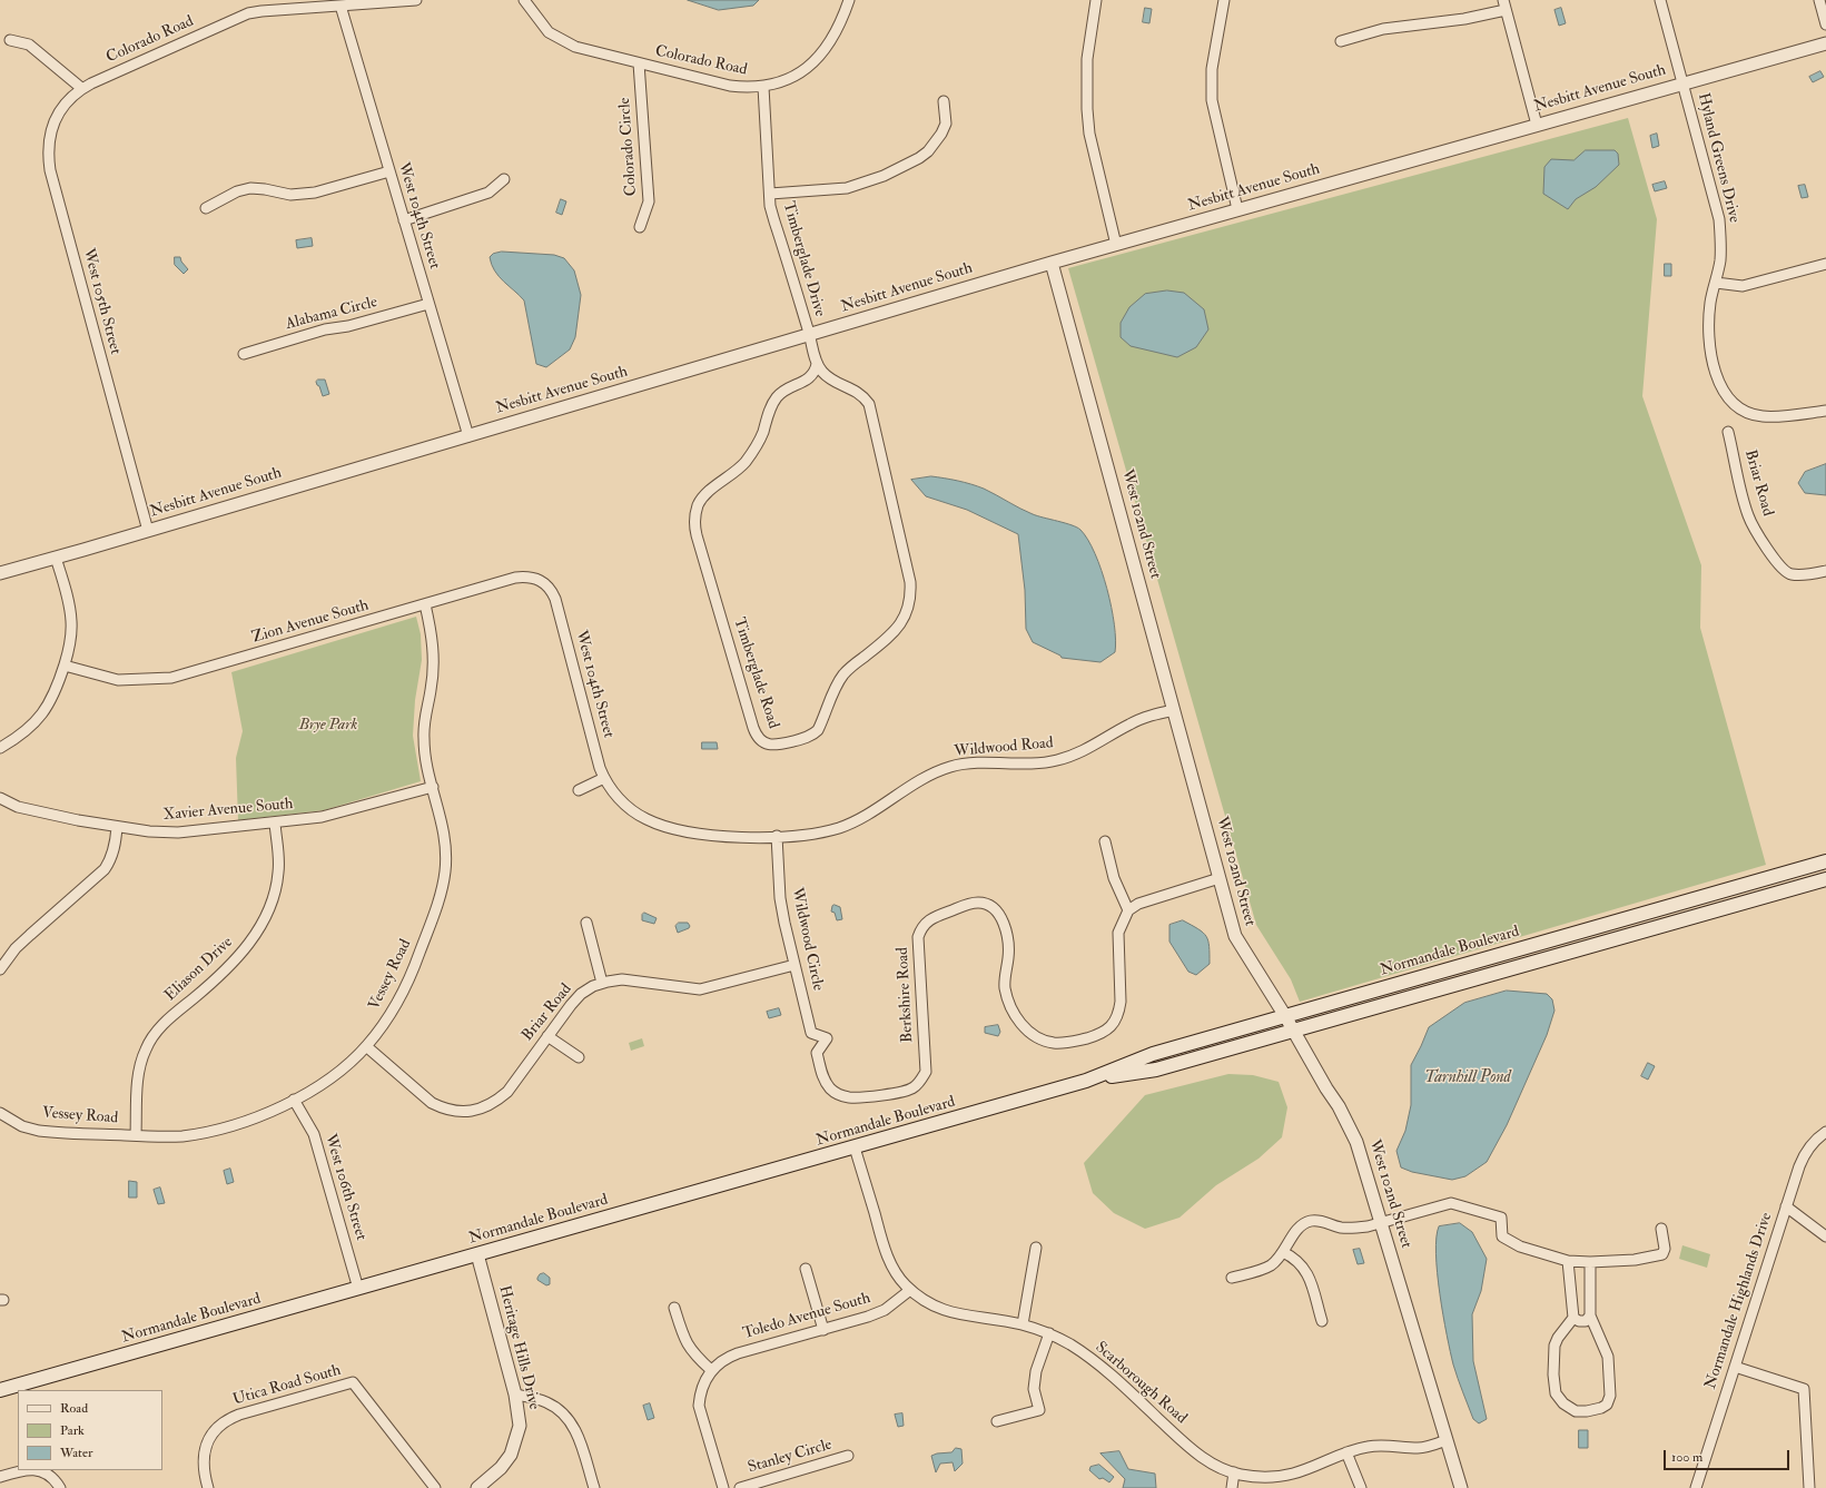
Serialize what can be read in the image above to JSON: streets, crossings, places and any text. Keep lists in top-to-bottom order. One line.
{"streets":{"main road":["Normandale Boulevard"],"street":["Colorado Road","Nesbitt Avenue South","Colorado Circle","Hyland Greens Drive","West 104th Street","Timberglade Drive","West 105th Street","Alabama Circle","Briar Road","West 102nd Street","Zion Avenue South","Timberglade Road","Wildwood Road","Xavier Avenue South","Wildwood Circle","Eliason Drive","Vessey Road","Berkshire Road","West 106th Street","Normandale Highlands Drive","Toledo Avenue South","Heritage Hills Drive","Scarborough Road","Utica Road South","Stanley Circle"]},"crossings":[["Colorado Road","Colorado Circle"],["Colorado Road","West 104th Street"],["Colorado Road","Timberglade Drive"],["Colorado Road","West 105th Street"],["Nesbitt Avenue South","Hyland Greens Drive"],["Nesbitt Avenue South","West 104th Street"],["Nesbitt Avenue South","Timberglade Drive"],["Nesbitt Avenue South","West 105th Street"],["Nesbitt Avenue South","West 102nd Street"],["West 104th Street","Alabama Circle"],["West 104th Street","Zion Avenue South"],["West 104th Street","Wildwood Road"],["Briar Road","Wildwood Circle"],["Briar Road","Vessey Road"],["West 102nd Street","Wildwood Road"],["West 102nd Street","Normandale Boulevard"],["West 102nd Street","Scarborough Road"],["Zion Avenue South","Vessey Road"],["Wildwood Road","Wildwood Circle"],["Xavier Avenue South","Eliason Drive"],["Xavier Avenue South","Vessey Road"],["Wildwood Circle","Berkshire Road"],["Normandale Boulevard","West 106th Street"],["Normandale Boulevard","Heritage Hills Drive"],["Normandale Boulevard","Scarborough Road"],["Eliason Drive","Vessey Road"],["Vessey Road","West 106th Street"],["Toledo Avenue South","Scarborough Road"]],"water":["Tarnhill Pond"],"parks":["Brye Park"],"legend":["Road","Park","Water"],"scale_bar":"100 m"}
